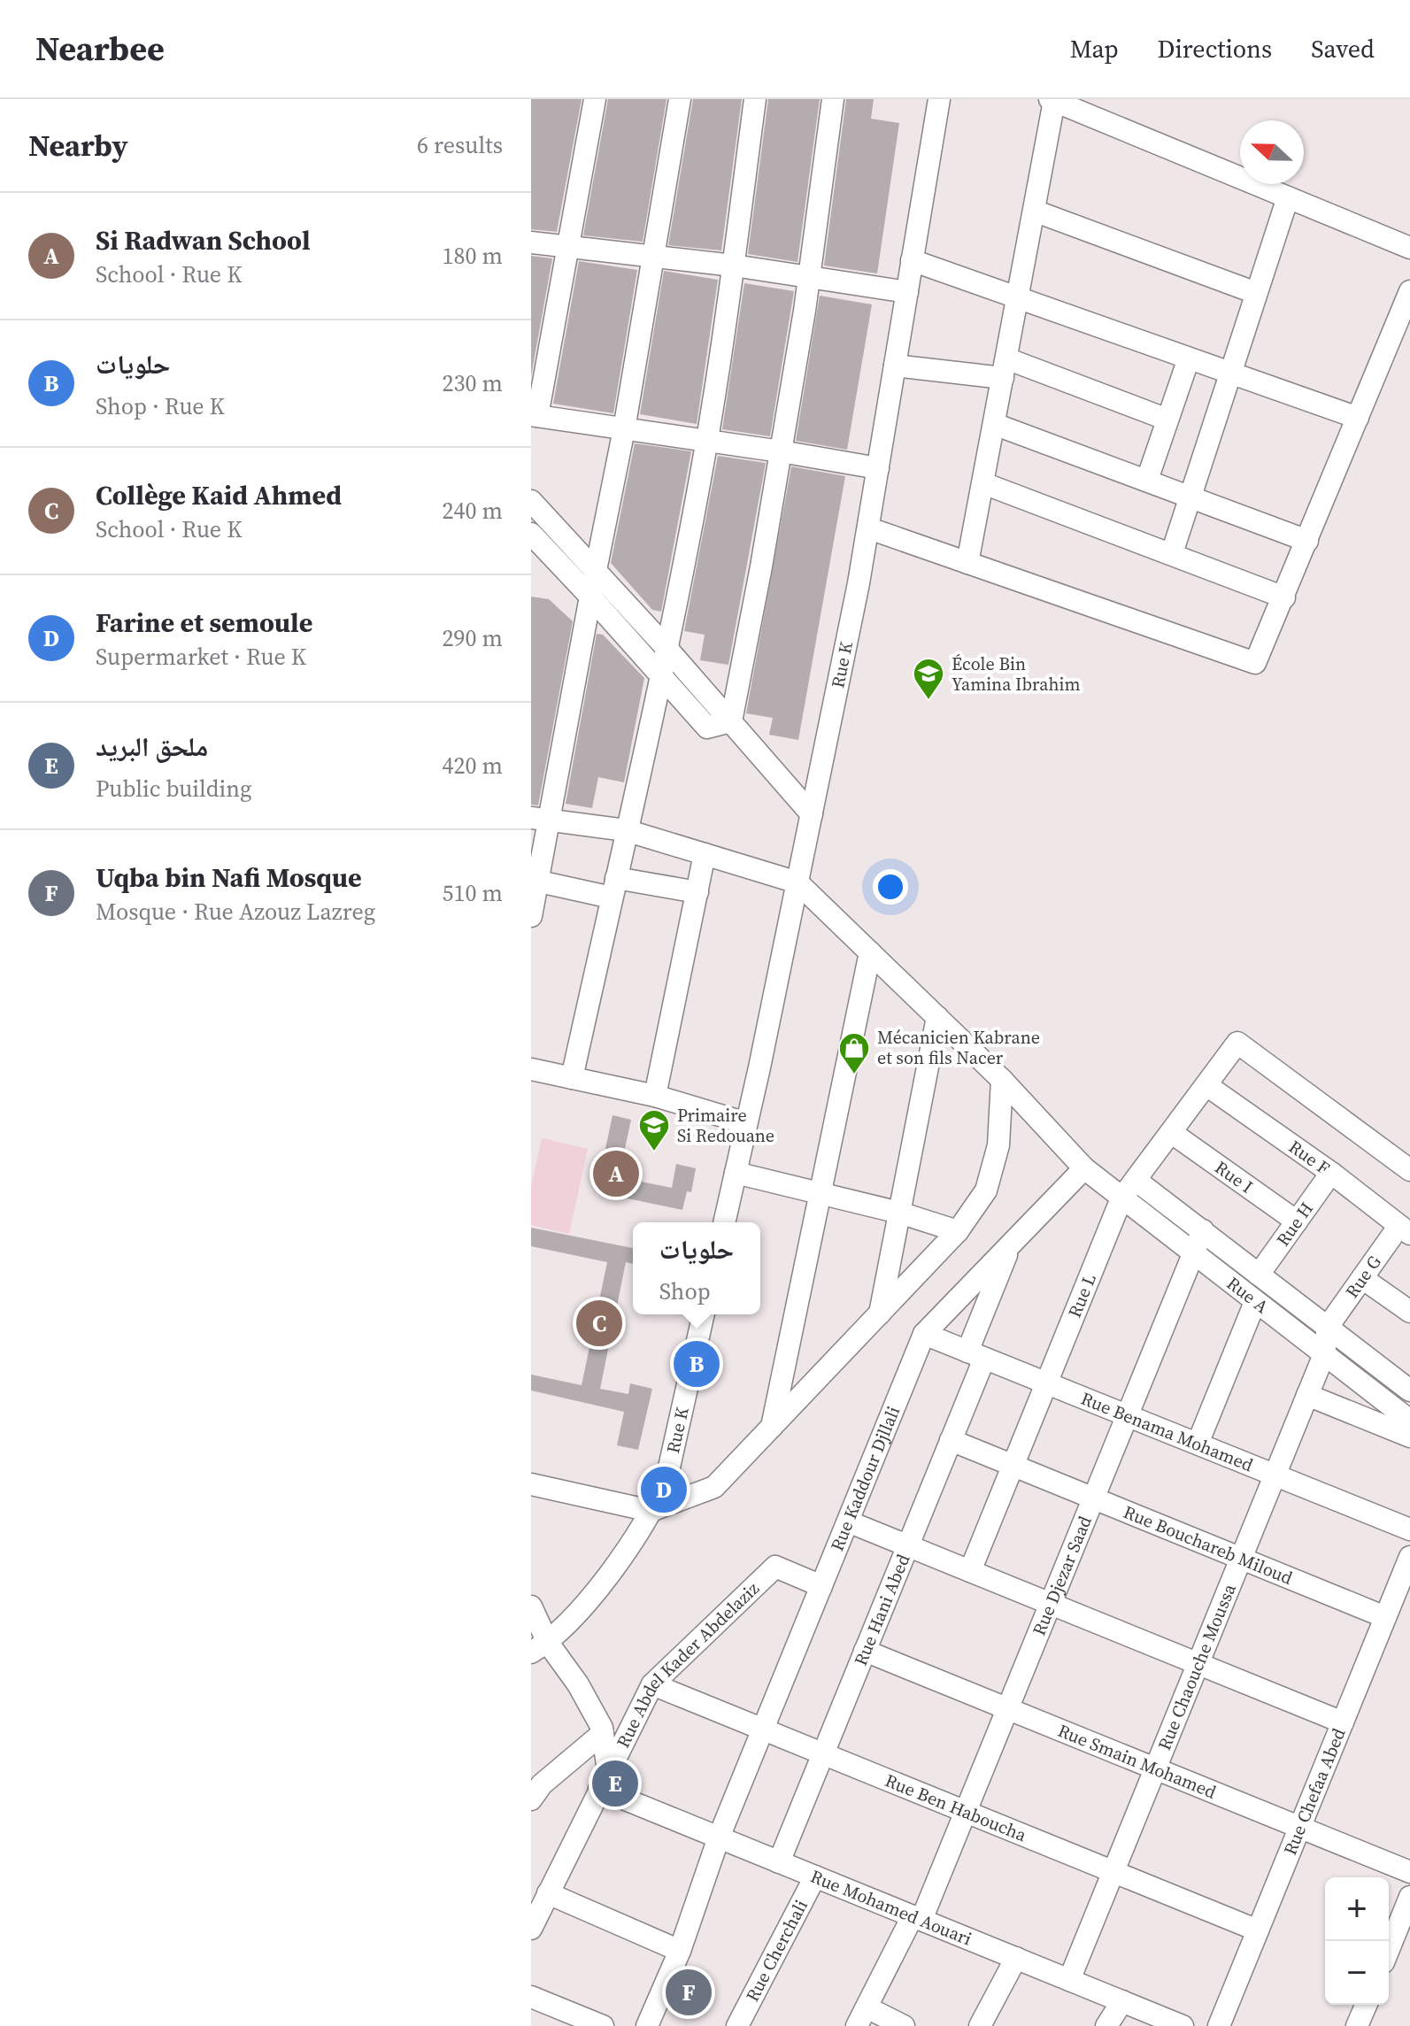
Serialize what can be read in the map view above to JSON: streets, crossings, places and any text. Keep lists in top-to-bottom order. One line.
{"streets":{"street":["Rue K","Rue F","Rue I","Rue H","Rue G","Rue L","Rue A","Rue Benama Mohamed","Rue Kaddour Djllali","Rue Bouchareb Miloud","Rue Djezar Saad","Rue Hani Abed","Rue Abdel Kader Abdelaziz","Rue Chaouche Moussa","Rue Smain Mohamed","Rue Chefaa Abed","Rue Ben Haboucha","Rue Mohamed Aouari","Rue Cherchali"]},"crossings":[["Rue K","Rue A"],["Rue F","Rue H"],["Rue F","Rue G"],["Rue F","Rue L"],["Rue I","Rue H"],["Rue I","Rue L"],["Rue H","Rue A"],["Rue H","Rue Benama Mohamed"],["Rue G","Rue Chaouche Moussa"],["Rue L","Rue A"],["Rue L","Rue Benama Mohamed"],["Rue L","Rue Bouchareb Miloud"],["Rue A","Rue Kaddour Djllali"],["Rue A","Rue Djezar Saad"],["Rue A","Rue Chaouche Moussa"],["Rue Benama Mohamed","Rue Kaddour Djllali"],["Rue Benama Mohamed","Rue Djezar Saad"],["Rue Benama Mohamed","Rue Hani Abed"],["Rue Benama Mohamed","Rue Chaouche Moussa"],["Rue Kaddour Djllali","Rue Hani Abed"],["Rue Kaddour Djllali","Rue Abdel Kader Abdelaziz"],["Rue Kaddour Djllali","Rue Ben Haboucha"],["Rue Kaddour Djllali","Rue Mohamed Aouari"],["Rue Bouchareb Miloud","Rue Djezar Saad"],["Rue Bouchareb Miloud","Rue Hani Abed"],["Rue Bouchareb Miloud","Rue Chaouche Moussa"],["Rue Bouchareb Miloud","Rue Chefaa Abed"],["Rue Djezar Saad","Rue Smain Mohamed"],["Rue Djezar Saad","Rue Ben Haboucha"],["Rue Djezar Saad","Rue Mohamed Aouari"],["Rue Hani Abed","Rue Smain Mohamed"],["Rue Hani Abed","Rue Ben Haboucha"],["Rue Hani Abed","Rue Mohamed Aouari"],["Rue Abdel Kader Abdelaziz","Rue Ben Haboucha"],["Rue Abdel Kader Abdelaziz","Rue Mohamed Aouari"],["Rue Chaouche Moussa","Rue Smain Mohamed"],["Rue Chaouche Moussa","Rue Ben Haboucha"],["Rue Chaouche Moussa","Rue Mohamed Aouari"],["Rue Smain Mohamed","Rue Chefaa Abed"],["Rue Chefaa Abed","Rue Ben Haboucha"],["Rue Mohamed Aouari","Rue Cherchali"]],"places":{"school or university":["École Bin Yamina Ibrahim","Primaire Si Redouane"],"shop":["Mécanicien Kabrane et son fils Nacer"]},"north":"left","page":{"header":"Nearbee","nav":["Map","Directions","Saved"],"heading":["Nearby","6 results"],"list":[{"mark":"A","name":"Si Radwan School","note":"School · Rue K","value":"180 m"},{"mark":"B","name":"حلويات","note":"Shop · Rue K","value":"230 m"},{"mark":"C","name":"Collège Kaid Ahmed","note":"School · Rue K","value":"240 m"},{"mark":"D","name":"Farine et semoule","note":"Supermarket · Rue K","value":"290 m"},{"mark":"E","name":"ملحق البريد","note":"Public building","value":"420 m"},{"mark":"F","name":"Uqba bin Nafi Mosque","note":"Mosque · Rue Azouz Lazreg","value":"510 m"}],"pins":["A","C","B","D","E","F"],"popup":["حلويات","Shop"],"map_buttons":["+","−"]}}
